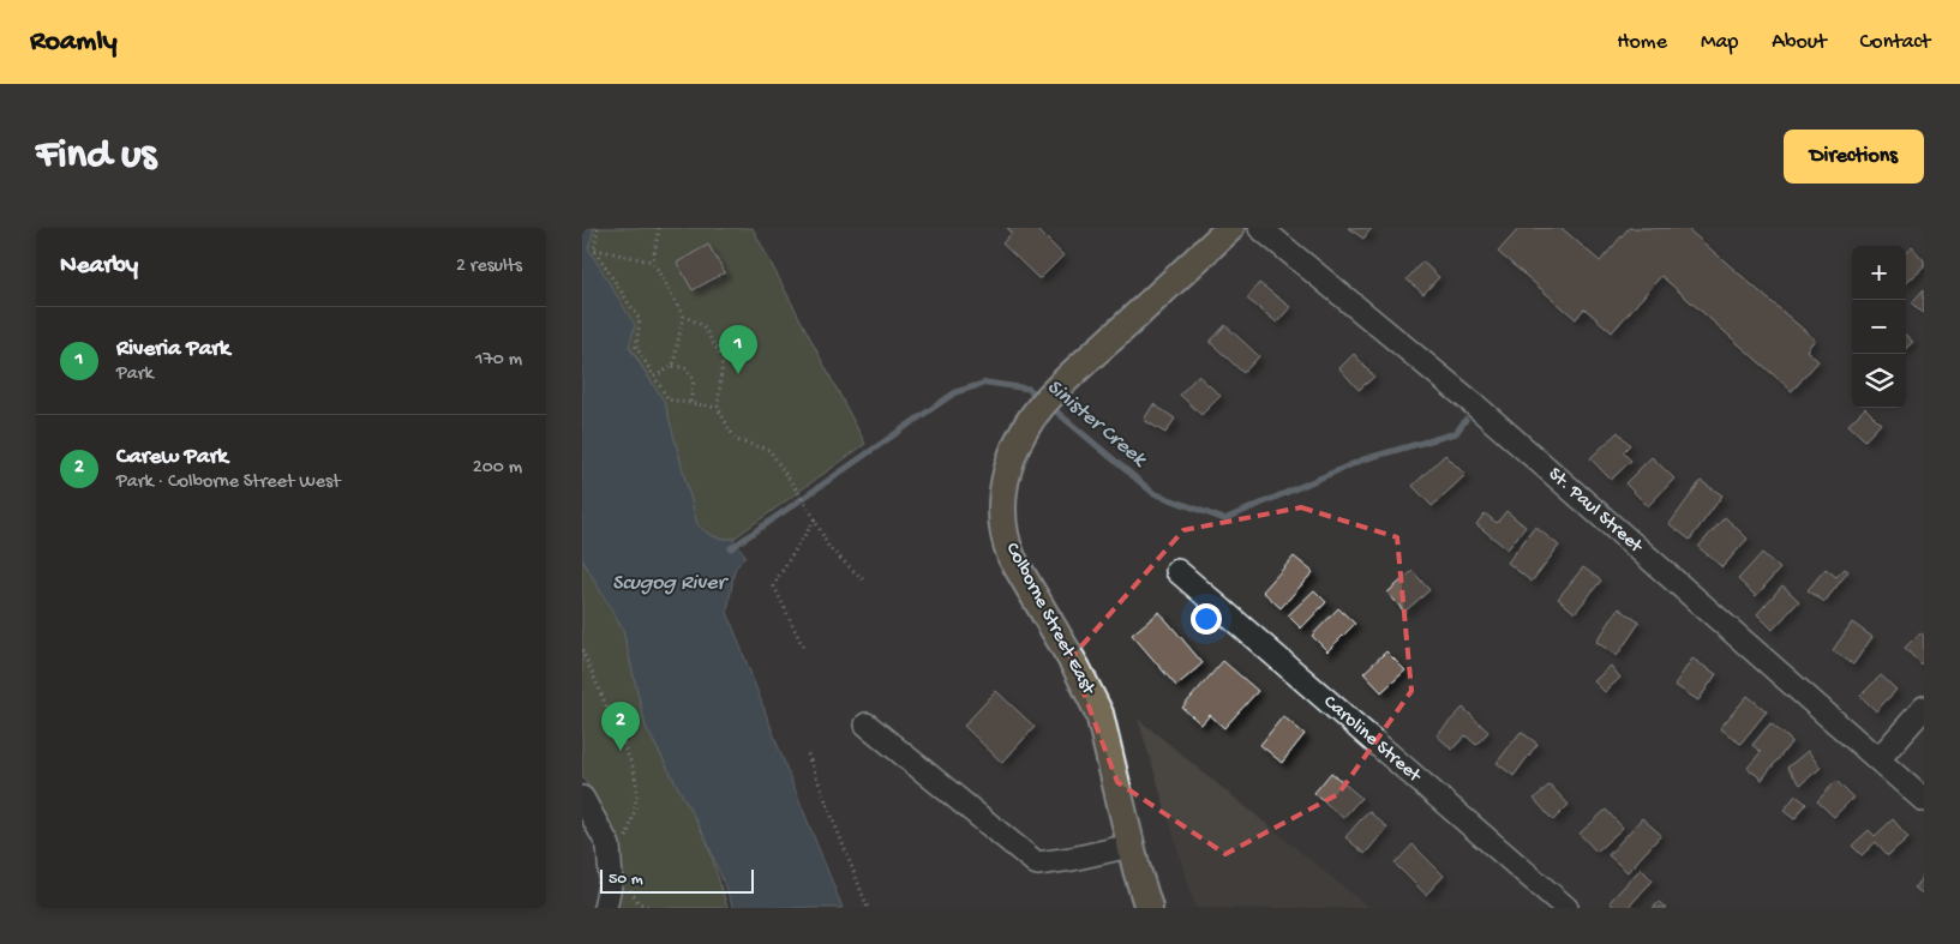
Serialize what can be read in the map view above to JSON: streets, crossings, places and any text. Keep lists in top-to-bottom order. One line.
{"streets":{"main road":["Colborne Street East"],"street":["St. Paul Street","Caroline Street"]},"water":["Sinister Creek","Scugog River"],"scale_bar":"50 m","page":{"header":"Roamly","nav":["Home","Map","About","Contact"],"buttons":"Directions","title":"Find us","heading":["Nearby","2 results"],"map_buttons":["+","−"],"list":[{"mark":"1","name":"Riveria Park","note":"Park","value":"170 m"},{"mark":"2","name":"Carew Park","note":"Park · Colborne Street West","value":"200 m"}],"pins":["1","2"],"scale":"50 m"}}
